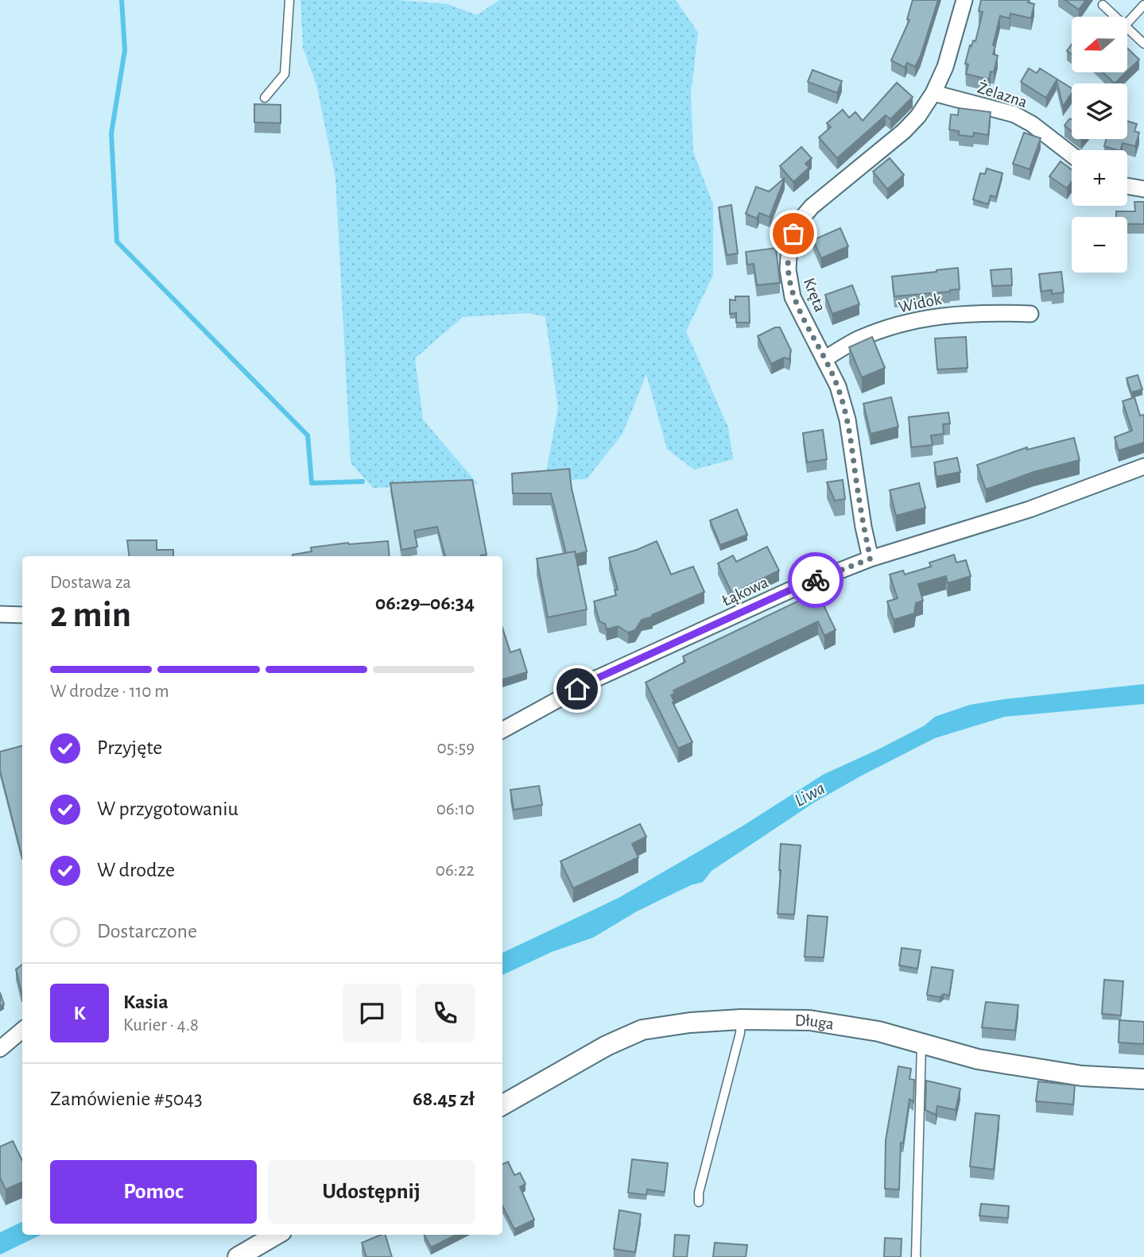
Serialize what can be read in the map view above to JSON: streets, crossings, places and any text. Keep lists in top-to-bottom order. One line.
{"streets":{"street":["Żelazna","Kręta","Widok","Łąkowa","Długa"]},"crossings":[["Żelazna","Kręta"],["Kręta","Widok"],["Kręta","Łąkowa"]],"water":["Liwa"],"north":"left","page":{"map_buttons":["+","−"],"heading":["2 min","Dostawa za","06:29–06:34"],"panel":["Kasia","Kurier · 4.8","Zamówienie #5043","68.45 zł"],"bar":"W drodze · 110 m","list":[["Przyjęte","05:59"],["W przygotowaniu","06:10"],["W drodze","06:22"],"Dostarczone"],"round":"K","buttons":["Pomoc","Udostępnij"]}}
